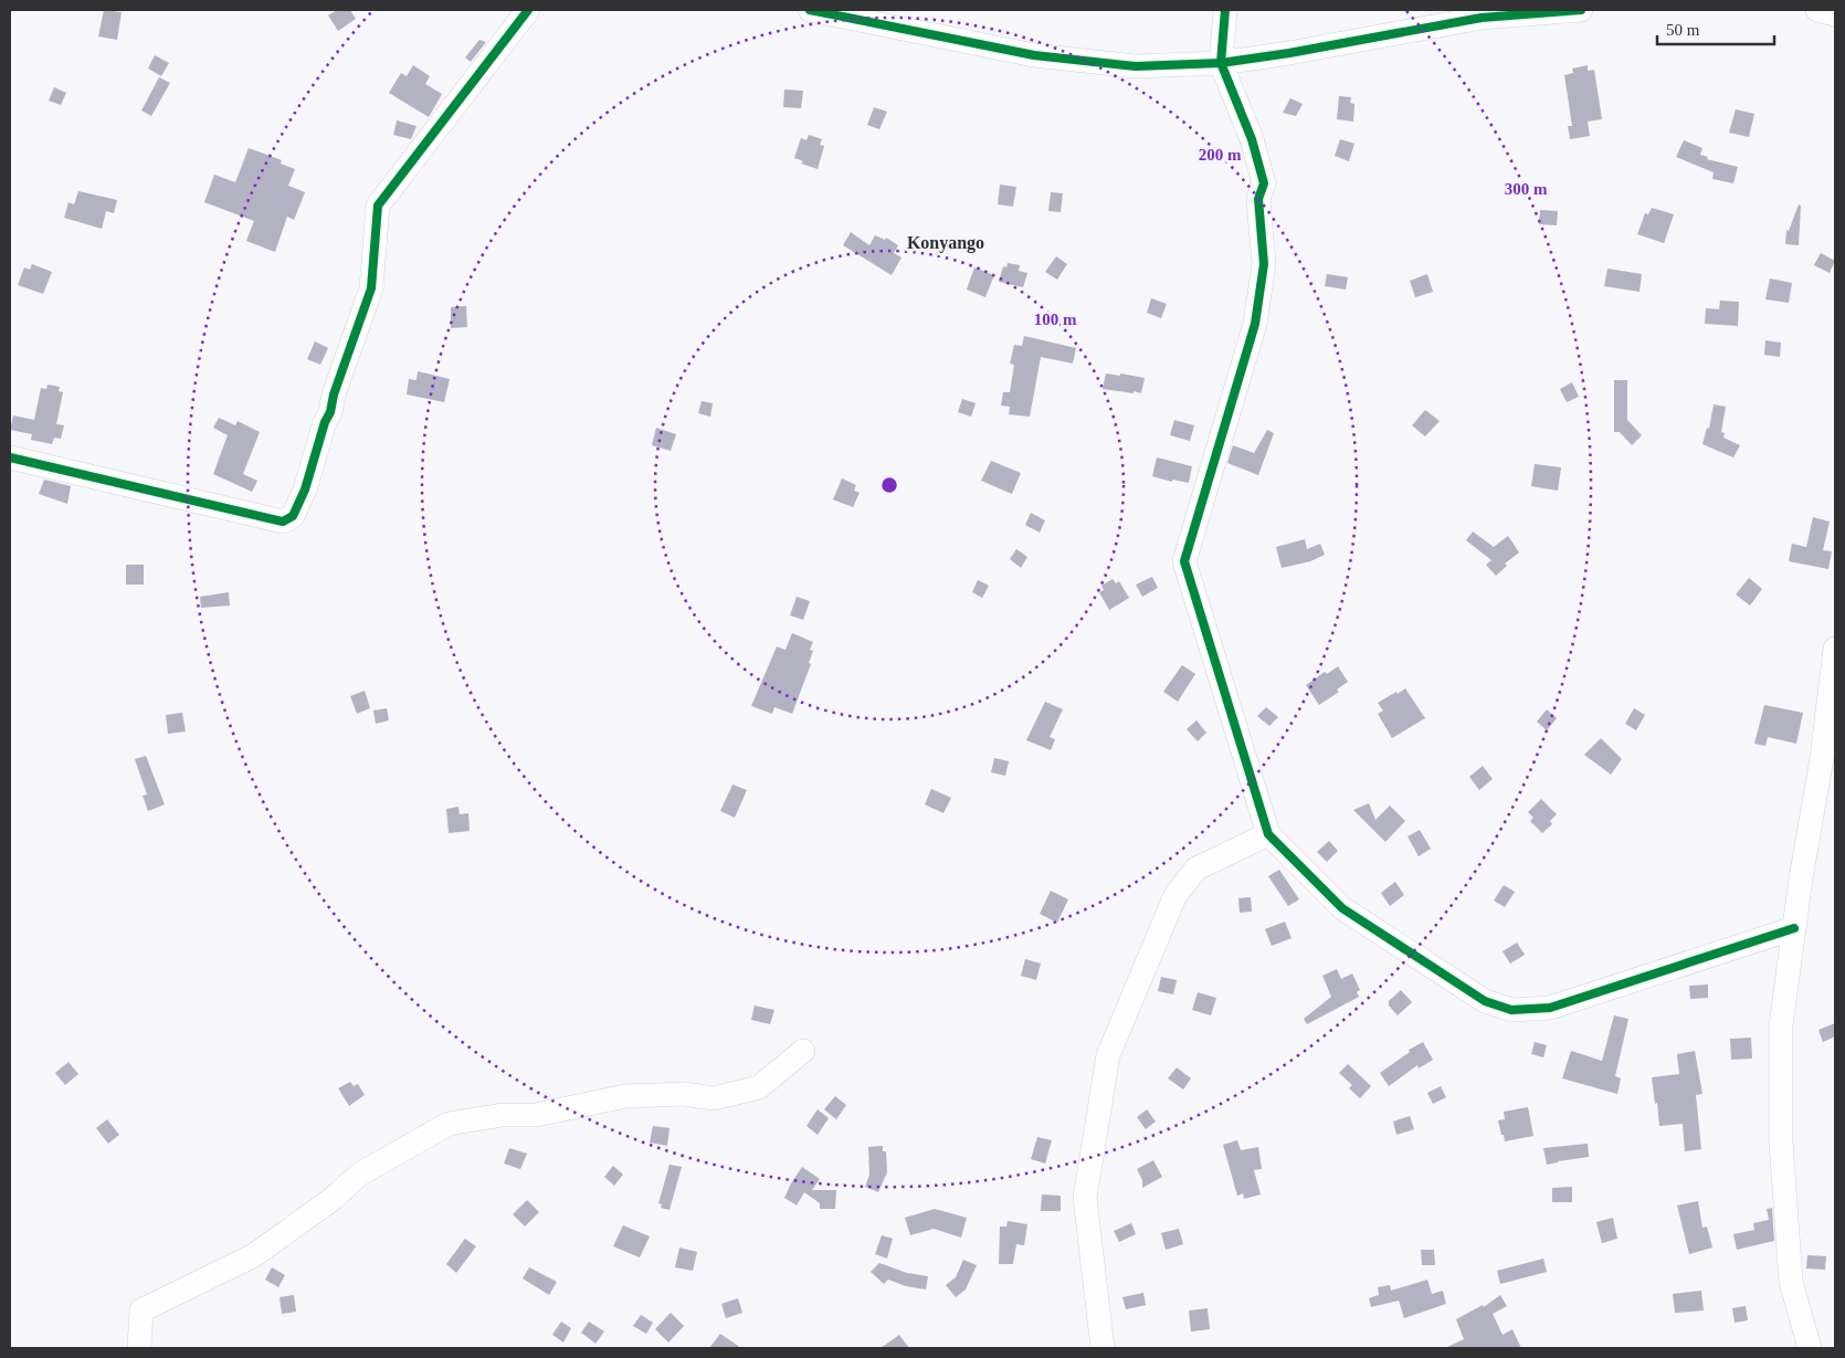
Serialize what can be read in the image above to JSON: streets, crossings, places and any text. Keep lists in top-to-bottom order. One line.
{"districts":["Konyango"],"scale_bar":"50 m","rings":["200 m","300 m","100 m"]}
